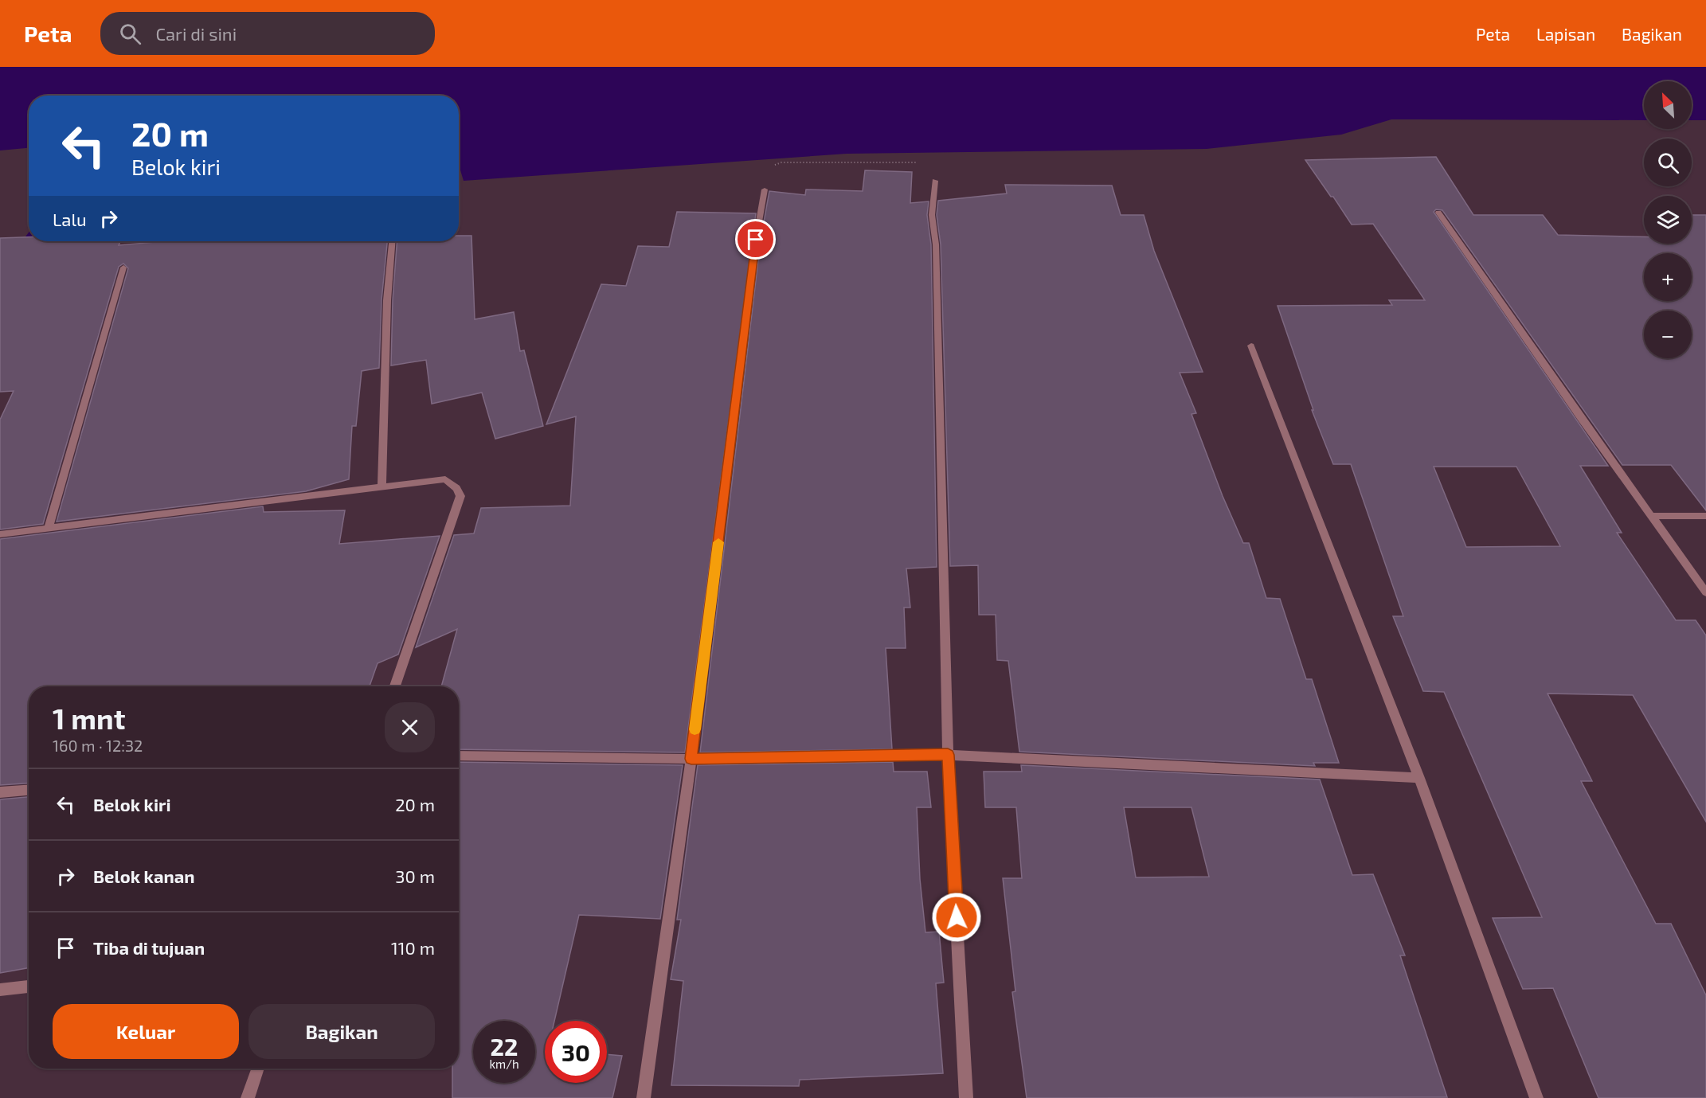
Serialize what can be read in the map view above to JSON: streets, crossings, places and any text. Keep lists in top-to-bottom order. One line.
{"north":"top left","page":{"header":"Peta","search":"Cari di sini","nav":["Peta","Lapisan","Bagikan"],"map_buttons":["+","−"],"turn":["20 m","Belok kiri"],"then":"Lalu","heading":["1 mnt","160 m · 12:32"],"list":[{"name":"Belok kiri","value":"20 m"},{"name":"Belok kanan","value":"30 m"},{"name":"Tiba di tujuan","value":"110 m"}],"buttons":["Keluar","Bagikan"],"speed":"22 km/h","limit":"30"}}
